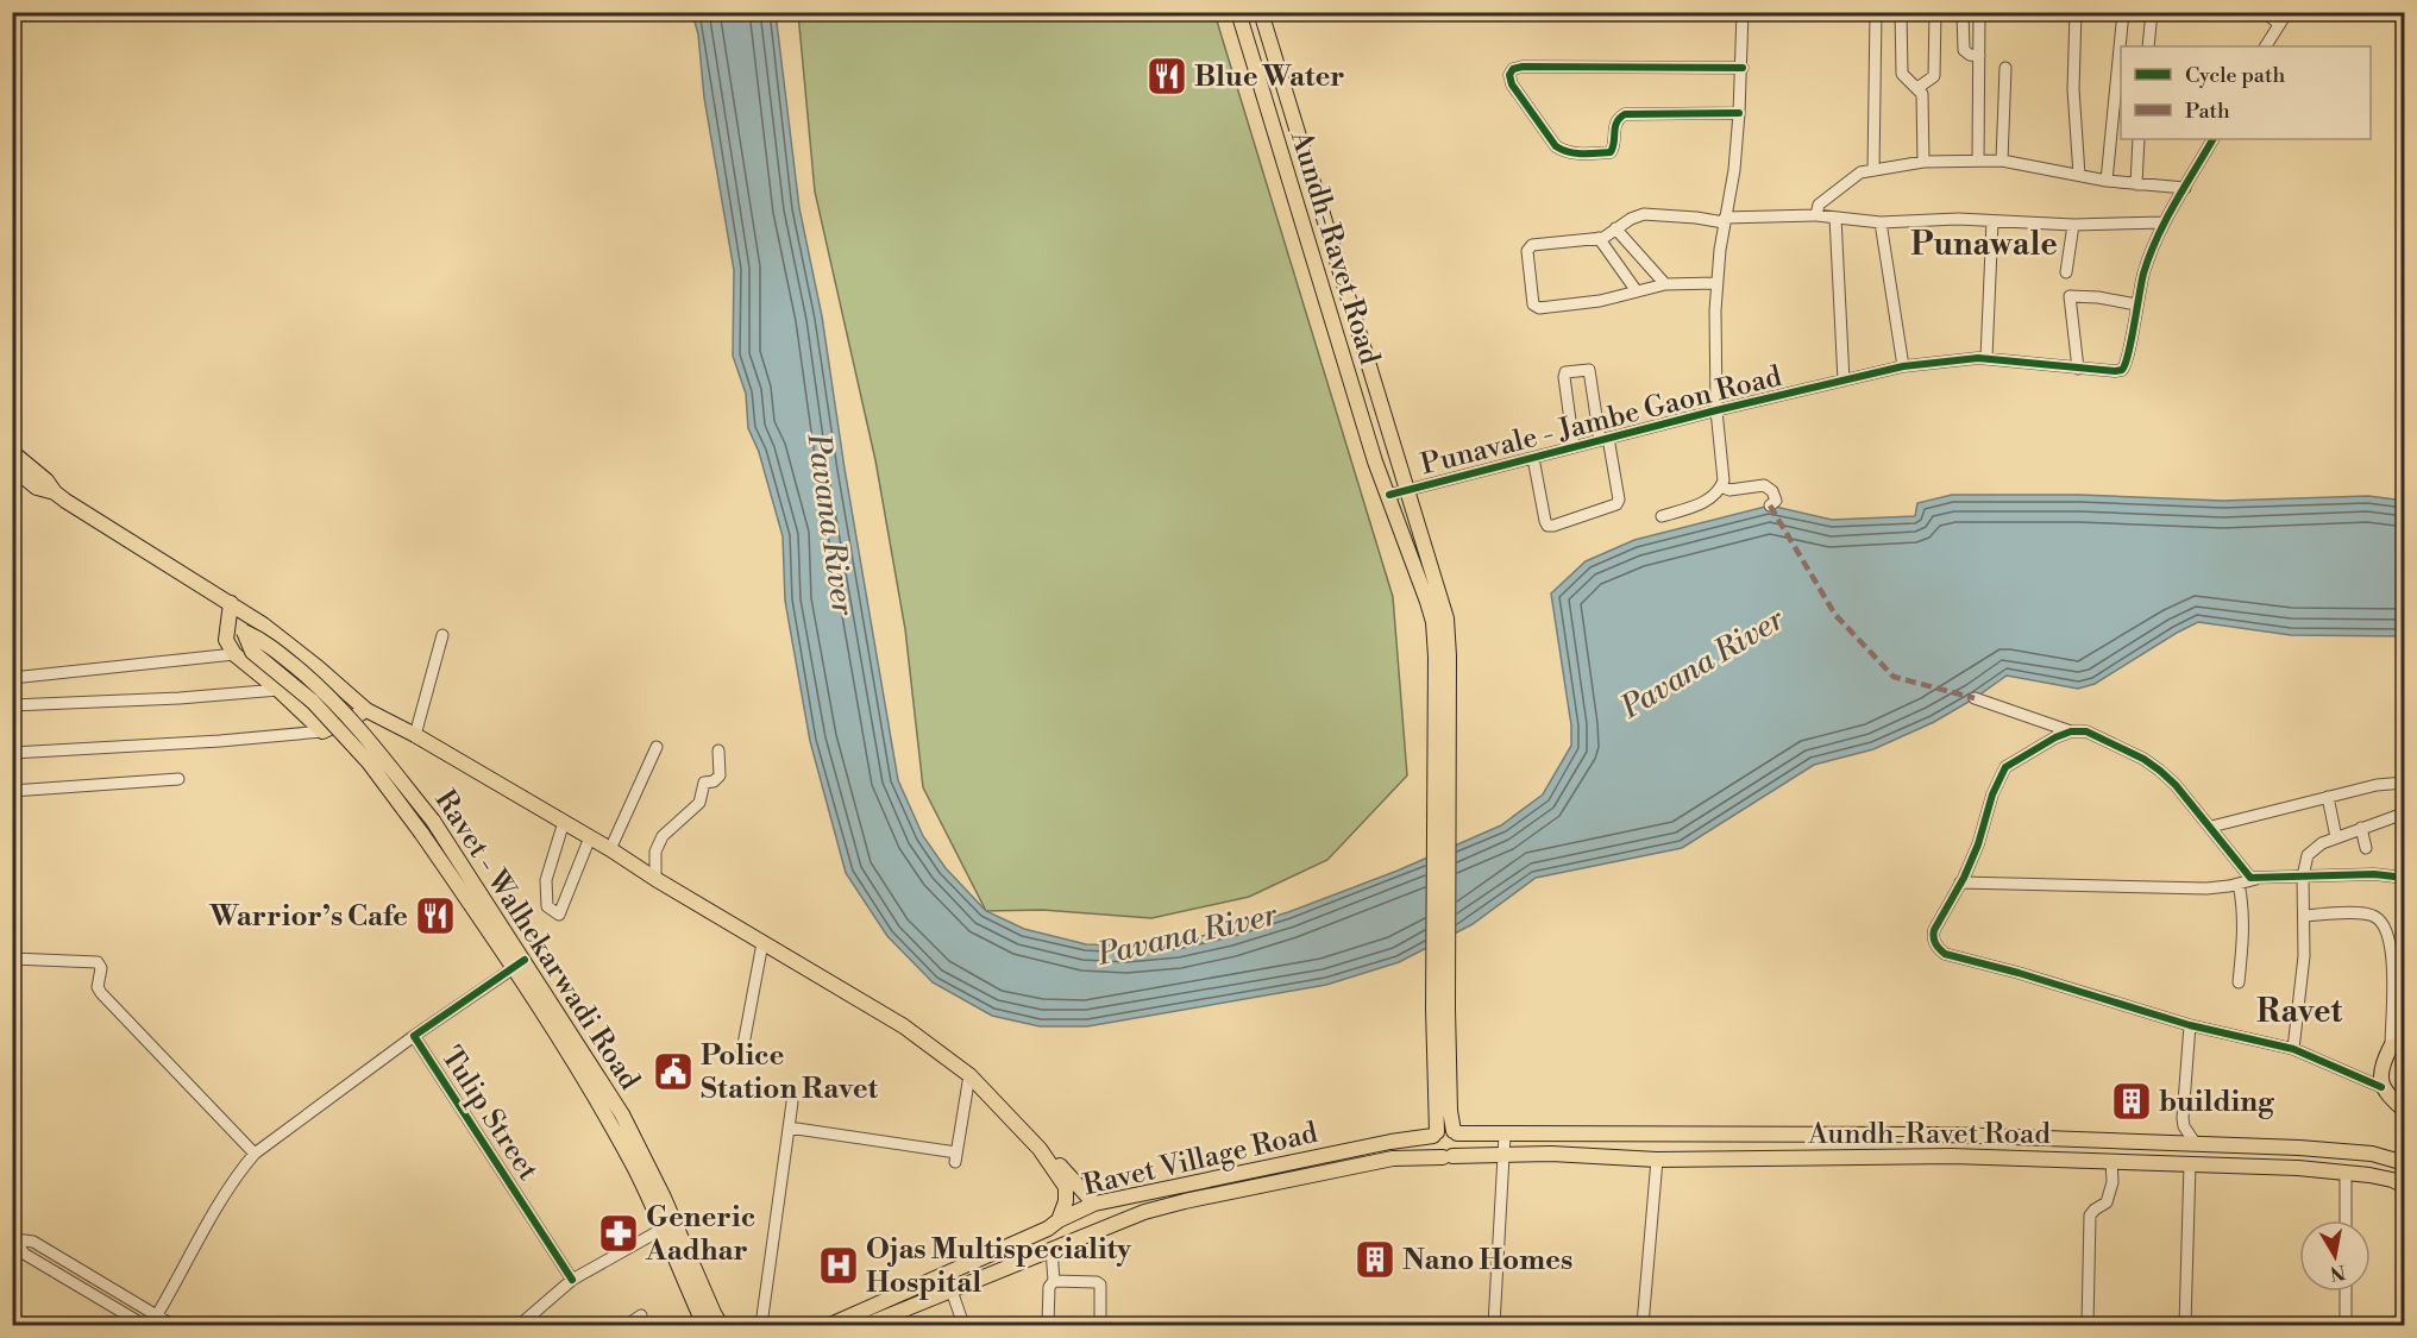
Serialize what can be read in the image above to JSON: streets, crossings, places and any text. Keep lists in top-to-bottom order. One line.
{"streets":{"main road":["Aundh-Ravet Road","Ravet - Walhekarwadi Road","Ravet Village Road"],"street":["Punavale - Jambe Gaon Road","Tulip Street"]},"crossings":[["Aundh-Ravet Road","Punavale - Jambe Gaon Road"],["Aundh-Ravet Road","Ravet Village Road"],["Ravet - Walhekarwadi Road","Tulip Street"]],"districts":["Punawale","Ravet"],"water":["Pavana River"],"places":{"restaurant":["Blue Water","Warrior’s Cafe"],"public building":["Police Station Ravet"],"building":["building","Nano Homes"],"pharmacy":["Generic Aadhar"],"hospital":["Ojas Multispeciality Hospital"]},"legend":["Cycle path","Path"],"north":"bottom"}
